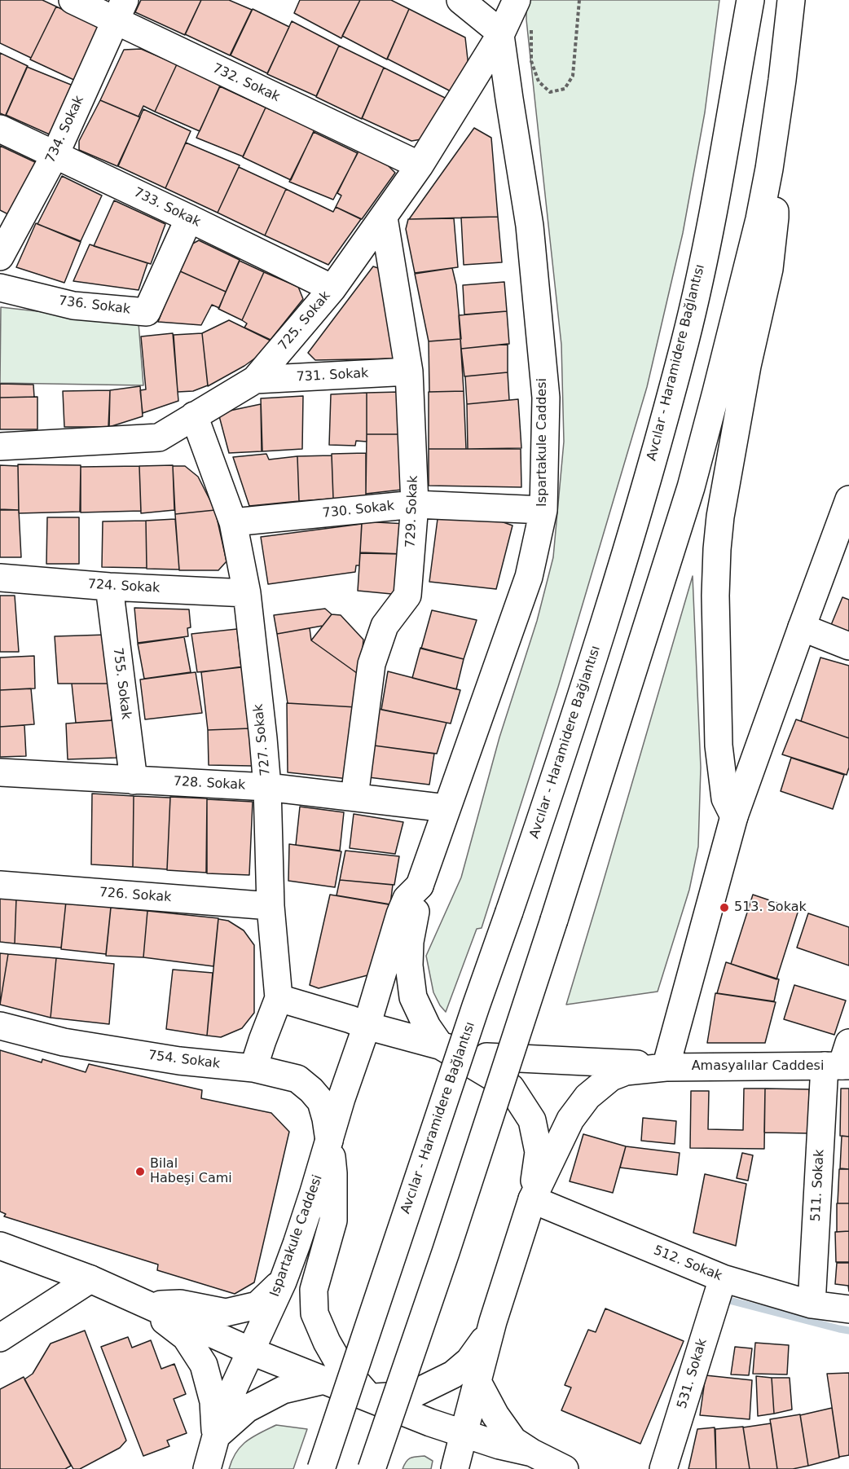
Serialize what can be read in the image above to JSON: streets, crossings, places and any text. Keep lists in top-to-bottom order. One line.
{"streets":{"main road":["732. Sokak","734. Sokak","733. Sokak","736. Sokak","725. Sokak","Avcılar - Haramidere Bağlantısı","731. Sokak","Ispartakule Caddesi","730. Sokak","729. Sokak","724. Sokak","755. Sokak","727. Sokak","728. Sokak","726. Sokak","754. Sokak","Amasyalılar Caddesi","511. Sokak","512. Sokak","531. Sokak"]},"crossings":[["732. Sokak","734. Sokak"],["732. Sokak","725. Sokak"],["734. Sokak","733. Sokak"],["733. Sokak","736. Sokak"],["733. Sokak","725. Sokak"],["725. Sokak","731. Sokak"],["725. Sokak","Ispartakule Caddesi"],["725. Sokak","729. Sokak"],["725. Sokak","727. Sokak"],["731. Sokak","729. Sokak"],["Ispartakule Caddesi","730. Sokak"],["Ispartakule Caddesi","728. Sokak"],["Ispartakule Caddesi","754. Sokak"],["730. Sokak","729. Sokak"],["730. Sokak","727. Sokak"],["729. Sokak","728. Sokak"],["724. Sokak","755. Sokak"],["724. Sokak","727. Sokak"],["755. Sokak","728. Sokak"],["727. Sokak","728. Sokak"],["727. Sokak","726. Sokak"],["727. Sokak","754. Sokak"],["Amasyalılar Caddesi","511. Sokak"],["511. Sokak","512. Sokak"],["512. Sokak","531. Sokak"]],"places":["513. Sokak","Bilal Habeşi Cami"]}
